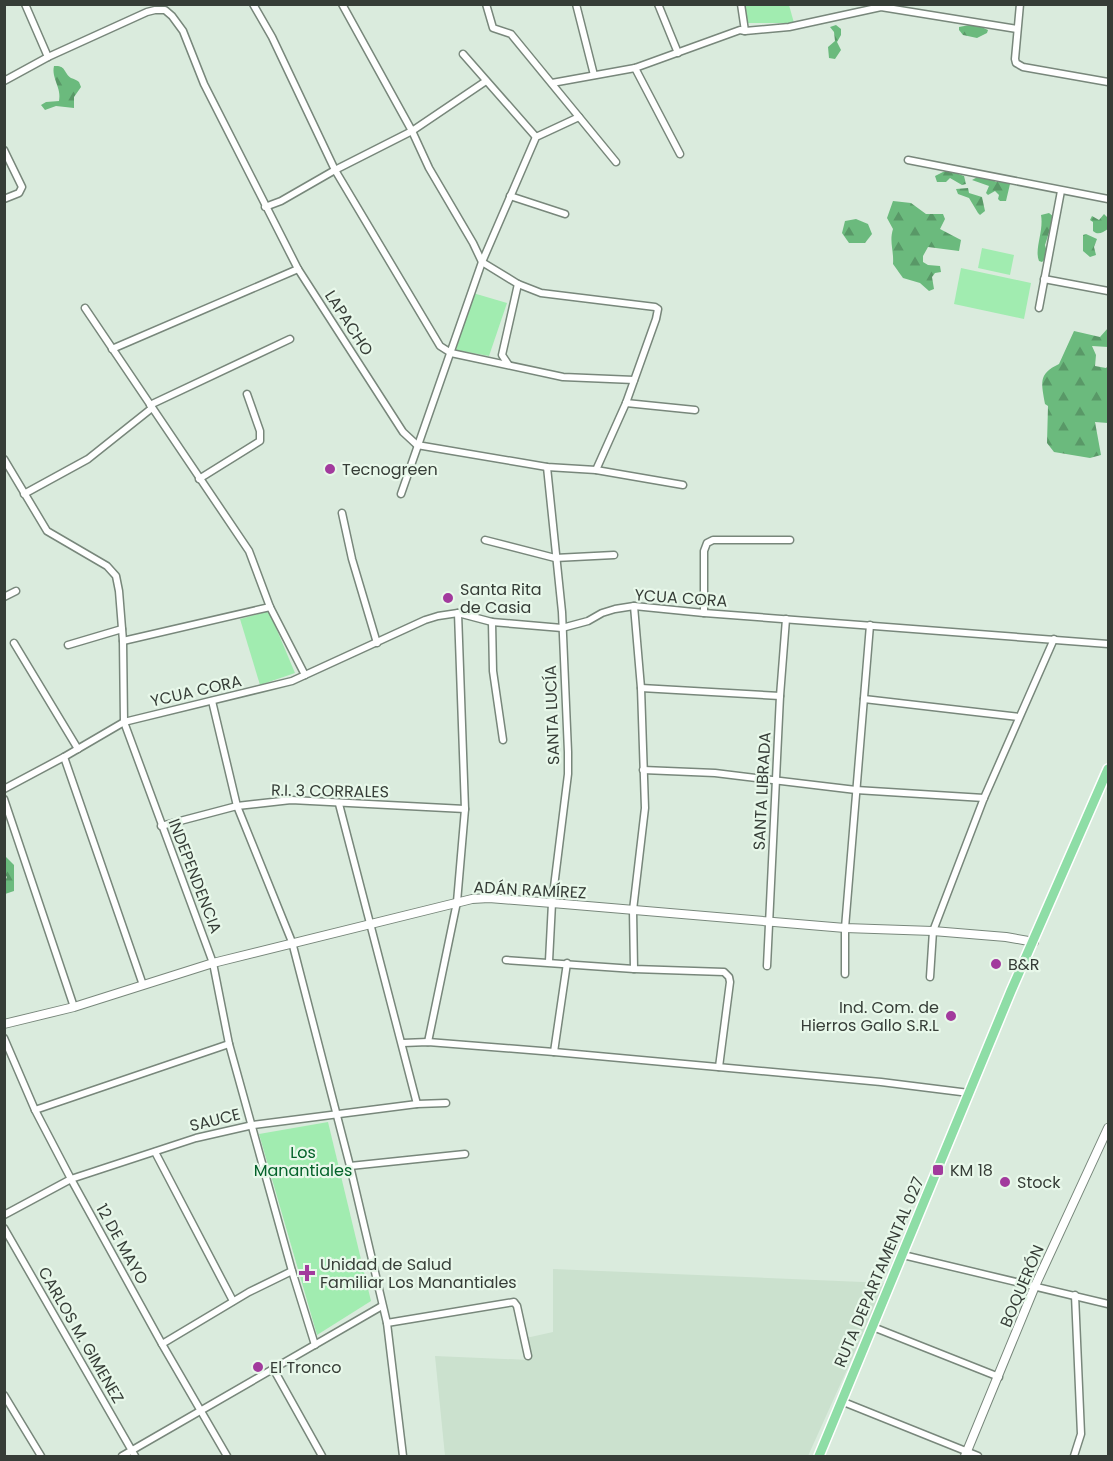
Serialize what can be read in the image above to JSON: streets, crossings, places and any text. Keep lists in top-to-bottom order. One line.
{"streets":{"main road":["RUTA DEPARTAMENTAL 027"],"street":["LAPACHO","YCUA CORA","SANTA LUCÍA","R.I. 3 CORRALES","SANTA LIBRADA","INDEPENDENCIA","ADÁN RAMÍREZ","SAUCE","12 DE MAYO","BOQUERÓN","CARLOS M. GIMENEZ"]},"crossings":[["YCUA CORA","SANTA LUCÍA"],["YCUA CORA","SANTA LIBRADA"],["YCUA CORA","INDEPENDENCIA"],["SANTA LUCÍA","ADÁN RAMÍREZ"],["R.I. 3 CORRALES","INDEPENDENCIA"],["SANTA LIBRADA","ADÁN RAMÍREZ"],["INDEPENDENCIA","ADÁN RAMÍREZ"],["INDEPENDENCIA","SAUCE"],["ADÁN RAMÍREZ","RUTA DEPARTAMENTAL 027"],["SAUCE","12 DE MAYO"]],"parks":["Los Manantiales"],"places":{"other":["Tecnogreen","Santa Rita de Casia","B&R","Ind. Com. de Hierros Gallo S.R.L","Stock","El Tronco"],"transit":["KM 18"],"health":["Unidad de Salud Familiar Los Manantiales"]}}
